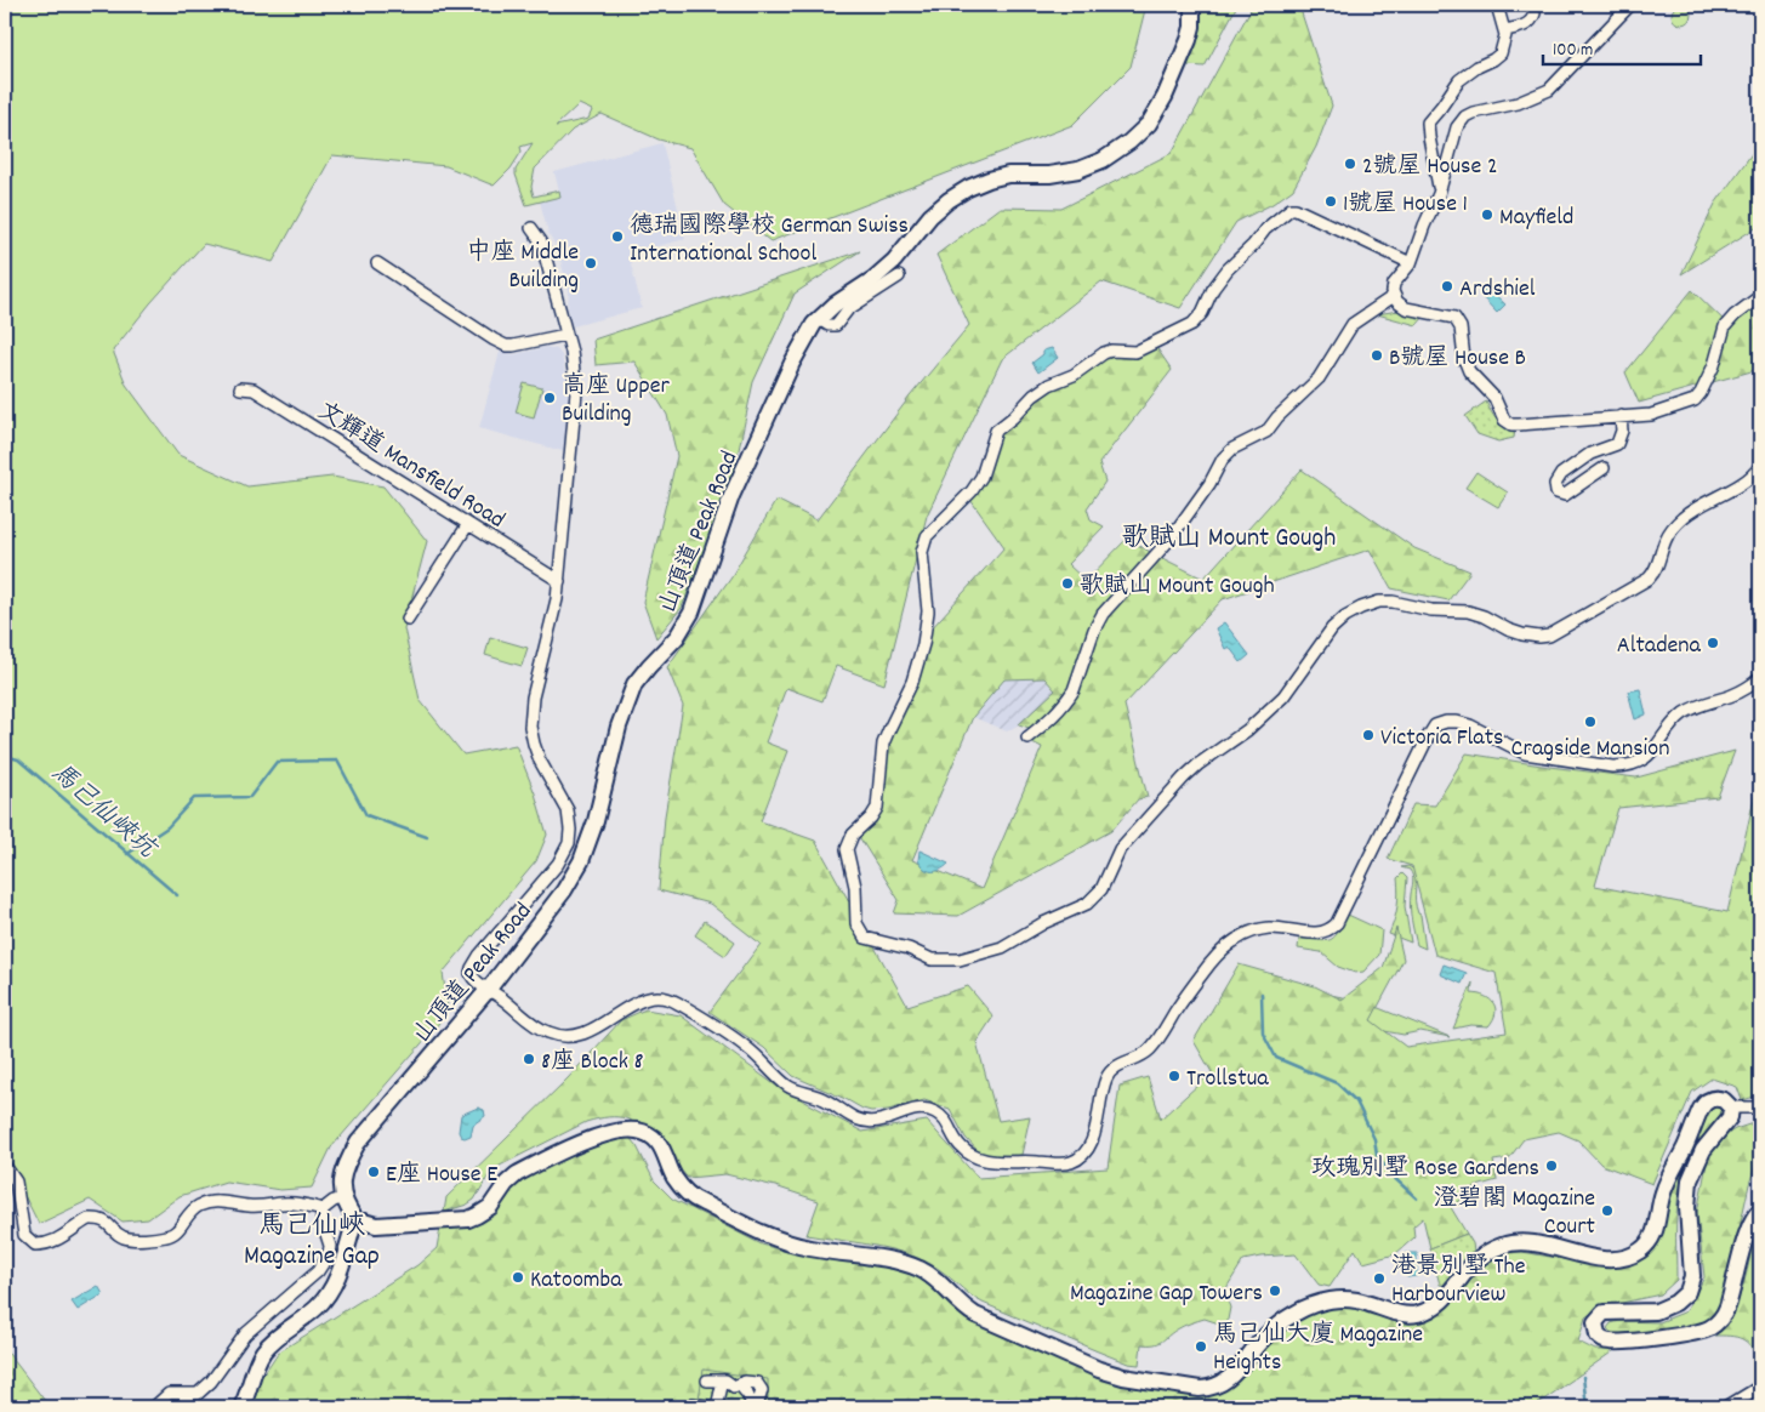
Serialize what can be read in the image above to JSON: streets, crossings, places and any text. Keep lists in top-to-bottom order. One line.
{"streets":{"main road":["山頂道 Peak Road"],"street":["文輝道 Mansfield Road"]},"districts":["歌賦山 Mount Gough","馬己仙峽 Magazine Gap"],"water":["馬己仙峽坑"],"places":["2號屋 House 2","1號屋 House 1","Mayfield","德瑞國際學校 German Swiss International School","中座 Middle Building","Ardshiel","B號屋 House B","高座 Upper Building","歌賦山 Mount Gough","Altadena","Cragside Mansion","Victoria Flats","8座 Block 8","Trollstua","玫瑰別墅 Rose Gardens","E座 House E","澄碧閣 Magazine Court","Katoomba","港景別墅 The Harbourview","Magazine Gap Towers","馬己仙大廈 Magazine Heights"],"scale_bar":"100 m"}
